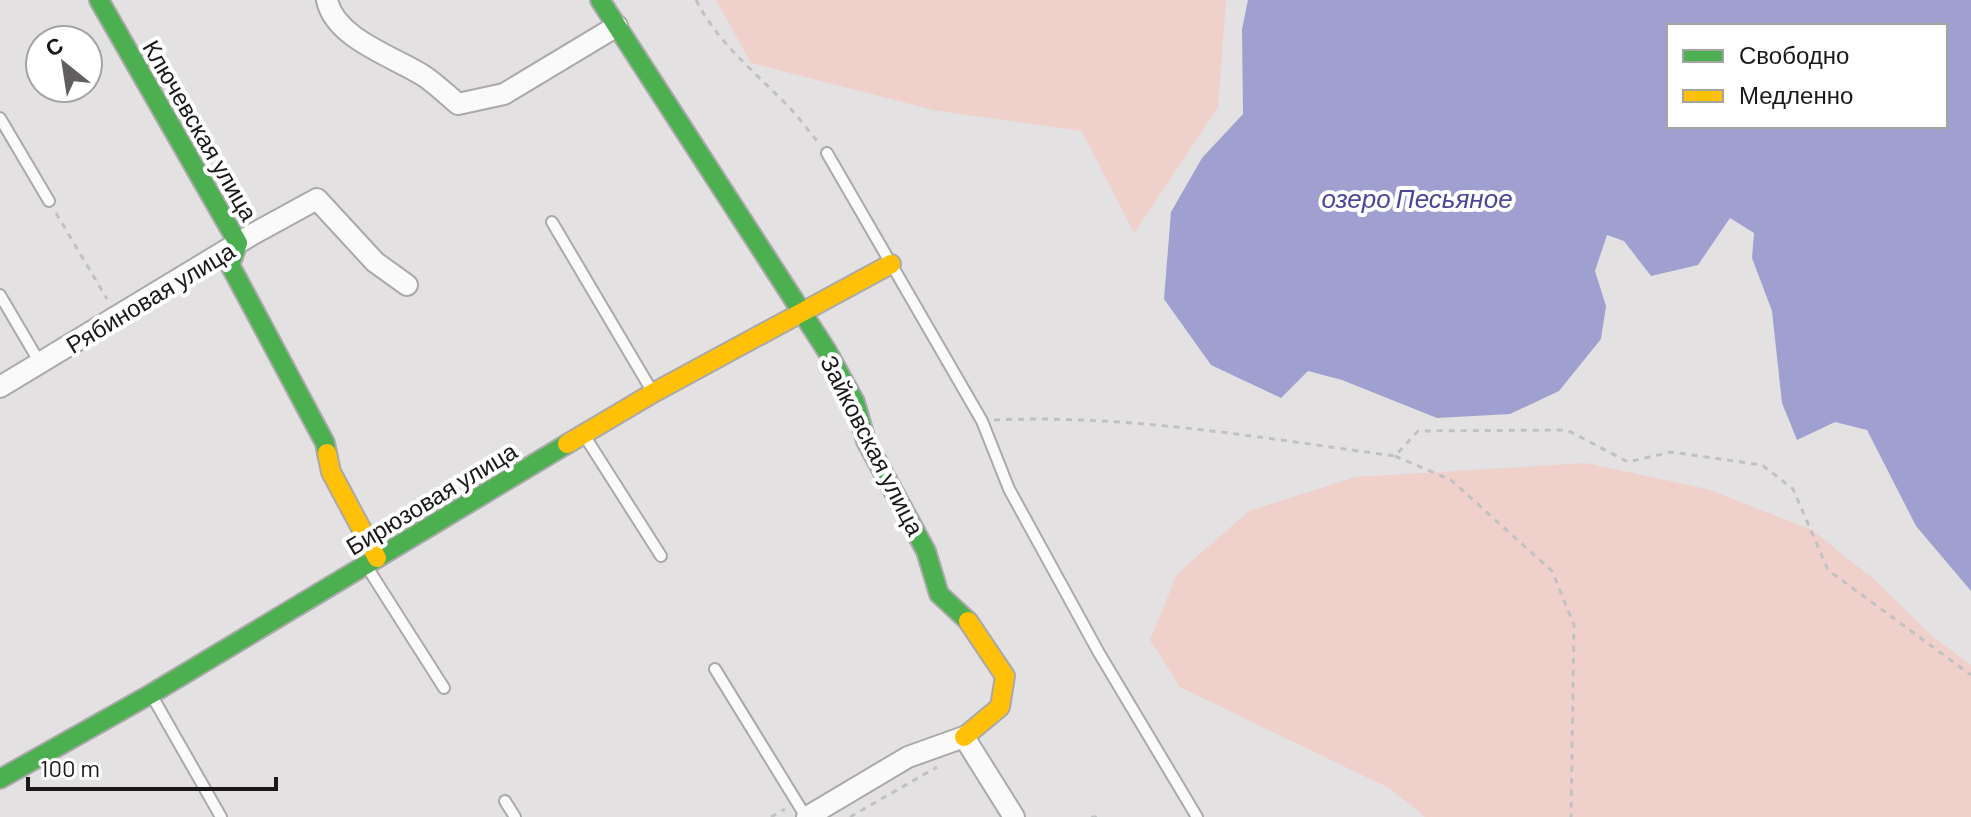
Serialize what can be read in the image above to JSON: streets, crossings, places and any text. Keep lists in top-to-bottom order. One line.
{"streets":{"street":["Ключевская улица","Рябиновая улица","Зайковская улица","Бирюзовая улица"]},"crossings":[["Ключевская улица","Рябиновая улица"],["Зайковская улица","Бирюзовая улица"]],"water":["озеро Песьяное"],"legend":["Свободно","Медленно"],"scale_bar":"100 m","north":"top left"}
